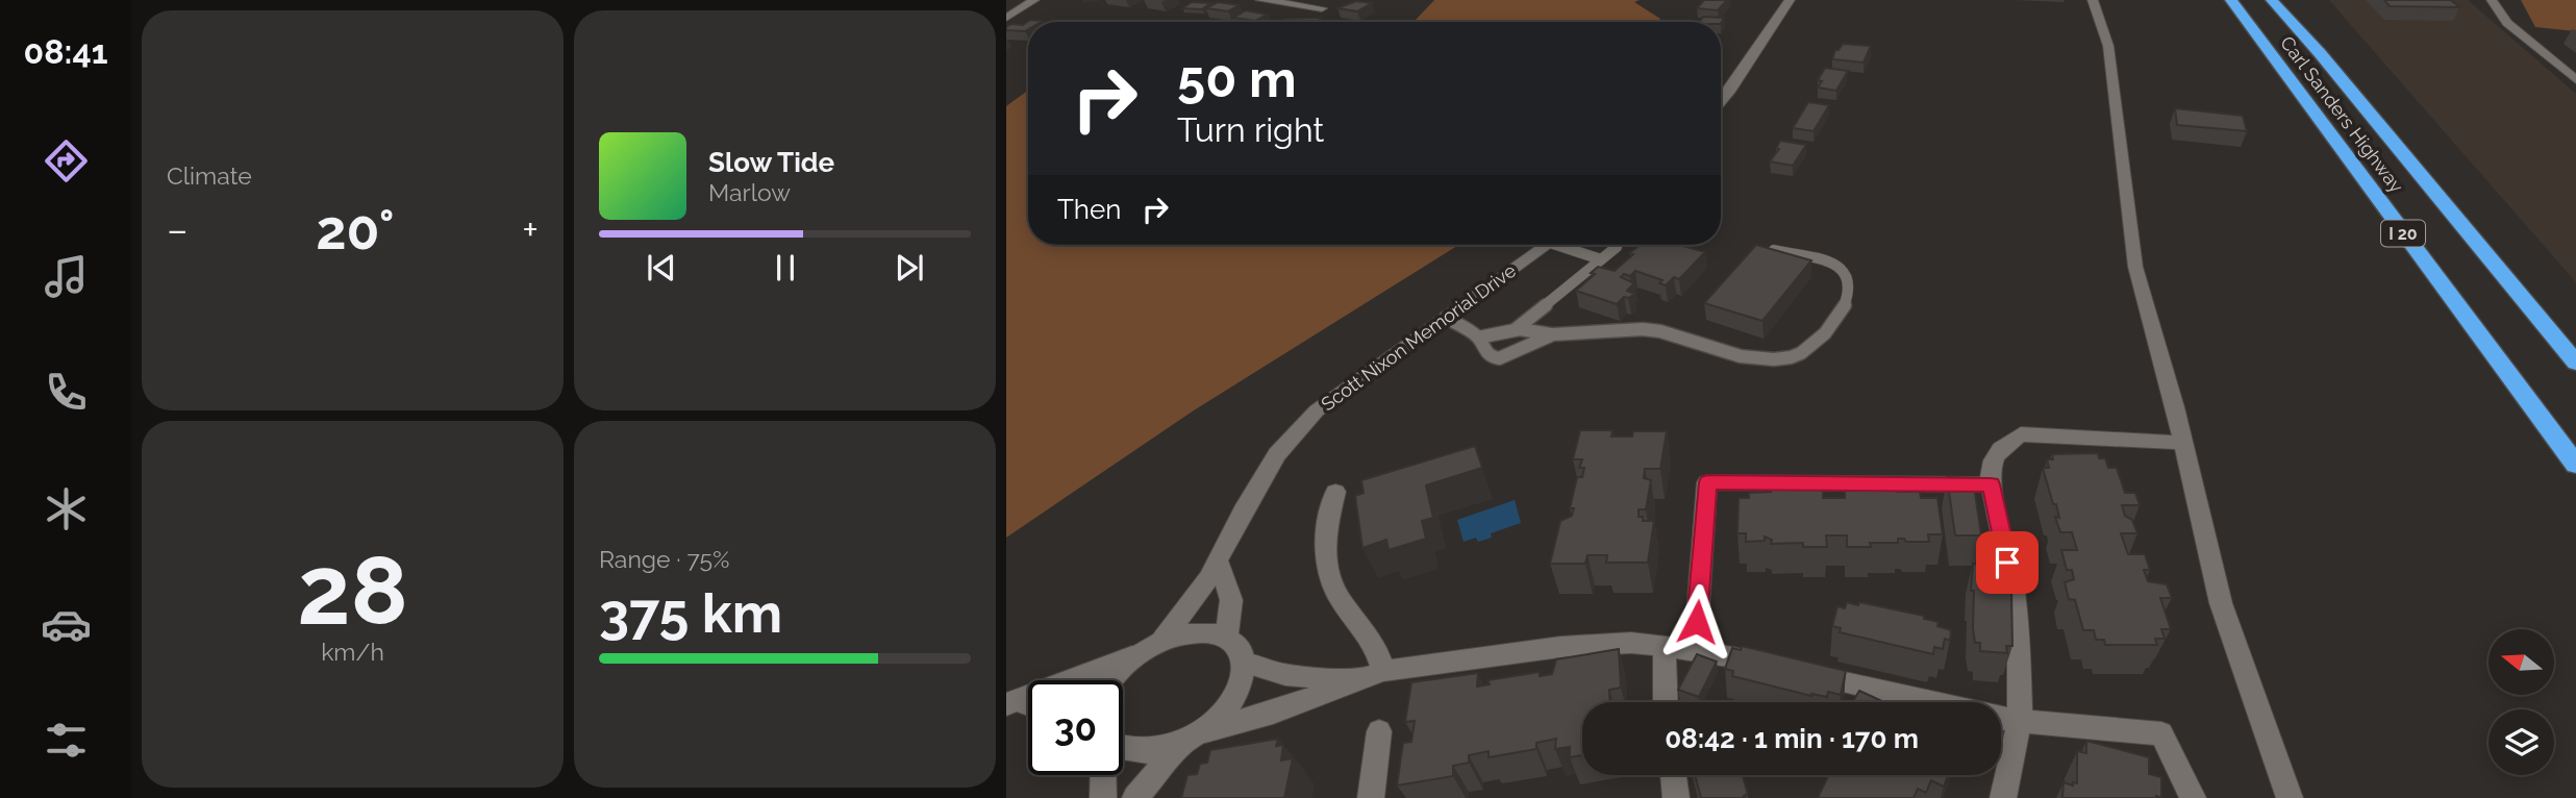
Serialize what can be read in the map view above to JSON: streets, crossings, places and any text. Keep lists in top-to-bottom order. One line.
{"streets":{"highway":["Carl Sanders Highway","I 20"],"street":["Scott Nixon Memorial Drive"]},"north":"left","page":{"tabs":"08:41","tile":["Climate",["28","km/h"],["Range · 75%","375 km"]],"turn":["50 m","Turn right"],"song":["Slow Tide","Marlow"],"then":"Then","heat":["−","20°","+"],"limit":"30","trip":"08:42 · 1 min · 170 m"}}
